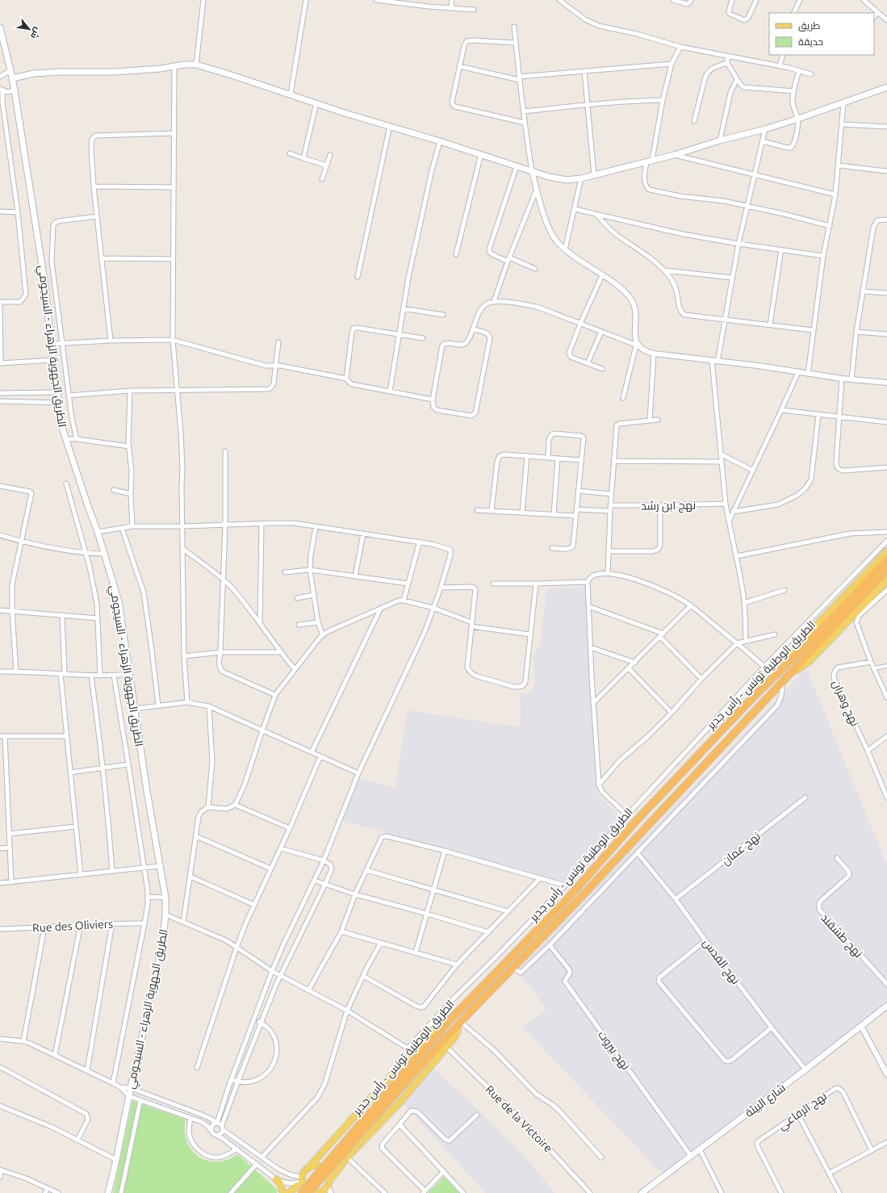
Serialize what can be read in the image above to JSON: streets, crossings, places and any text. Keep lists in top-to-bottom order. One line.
{"streets":{"highway":["الطريق الوطنية تونس - رأس جدير"],"main road":["الطريق الجهوية الزهراء - السيجومي","شارع البيئة"],"street":["نهج ابن رشد","نهج وهران","نهج عمان","Rue des Oliviers","نهج طشقند","نهج القدس","نهج بيروت","نهج الرفاعي","Rue de la Victoire"]},"crossings":[["نهج عمان","نهج القدس"],["نهج القدس","شارع البيئة"],["نهج بيروت","شارع البيئة"]],"legend":["طريق","حديقة"],"north":"bottom right"}
